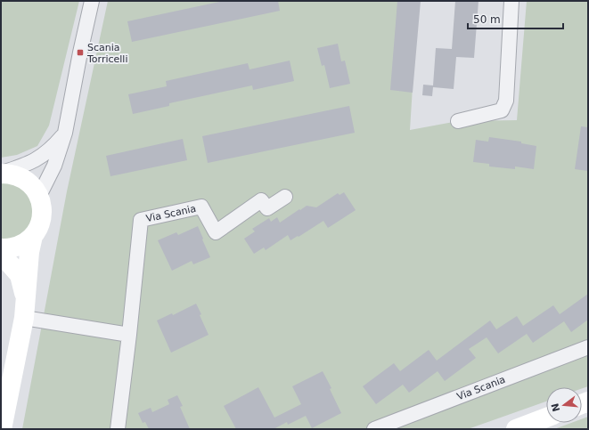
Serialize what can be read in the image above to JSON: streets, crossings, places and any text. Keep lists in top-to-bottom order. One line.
{"streets":{"street":["Via Scania"]},"places":{"transit":["Scania Torricelli"]},"scale_bar":"50 m","north":"left"}
